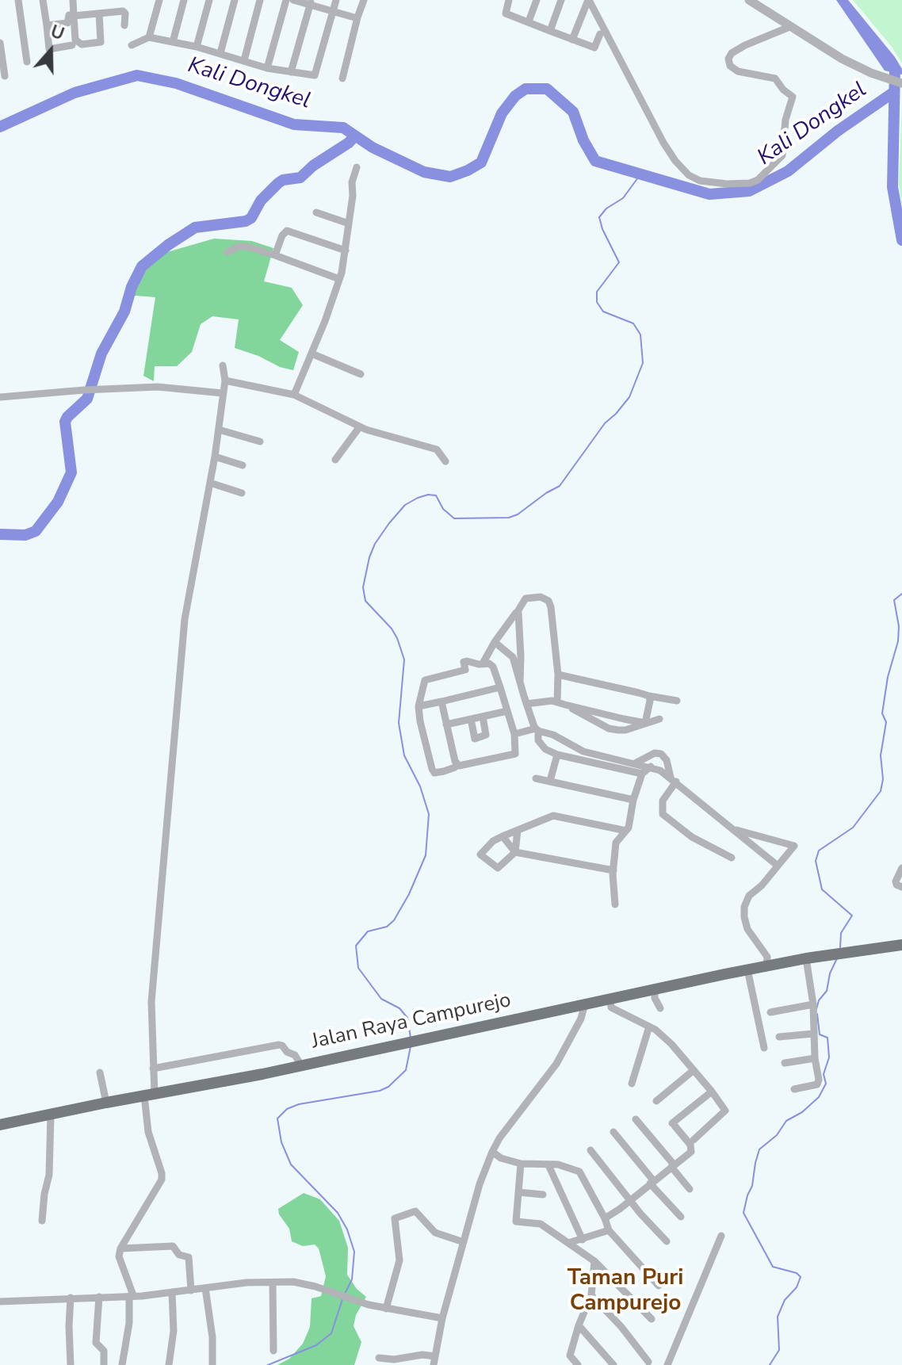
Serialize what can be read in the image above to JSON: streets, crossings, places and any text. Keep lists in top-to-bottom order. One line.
{"streets":{"main road":["Jalan Raya Campurejo"]},"districts":["Taman Puri Campurejo"],"water":["Kali Dongkel"],"north":"top"}
